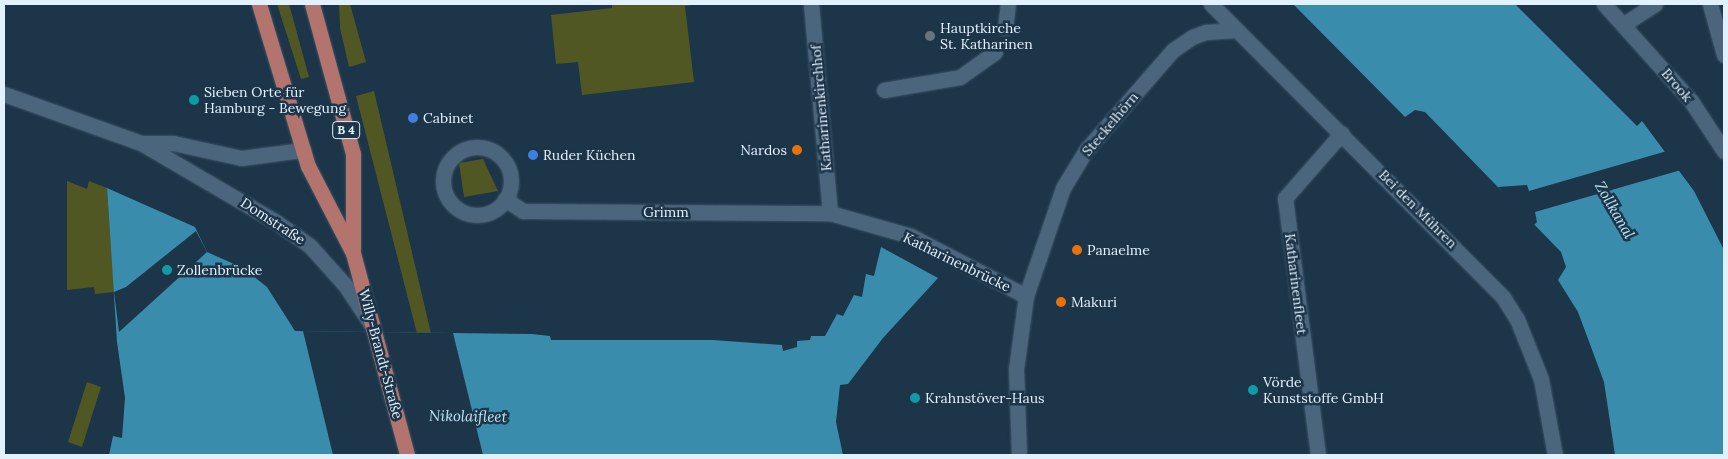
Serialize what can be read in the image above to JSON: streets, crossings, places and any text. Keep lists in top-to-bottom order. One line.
{"streets":{"main road":["B 4","Willy-Brandt-Straße"],"street":["Brook","Katharinenkirchhof","Steckelhörn","Bei den Mühren","Grimm","Domstraße","Katharinenbrücke","Katharinenfleet"]},"crossings":[["Katharinenkirchhof","Grimm"],["Katharinenkirchhof","Katharinenbrücke"],["Steckelhörn","Bei den Mühren"],["Steckelhörn","Katharinenbrücke"],["Bei den Mühren","Katharinenfleet"],["Grimm","Katharinenbrücke"],["Domstraße","Willy-Brandt-Straße"]],"water":["Zollkanal","Nikolaifleet"],"places":["Hauptkirche St. Katharinen","Sieben Orte für Hamburg - Bewegung","Cabinet","Nardos","Ruder Küchen","Panaelme","Zollenbrücke","Makuri","Vörde Kunststoffe GmbH","Krahnstöver-Haus"]}
